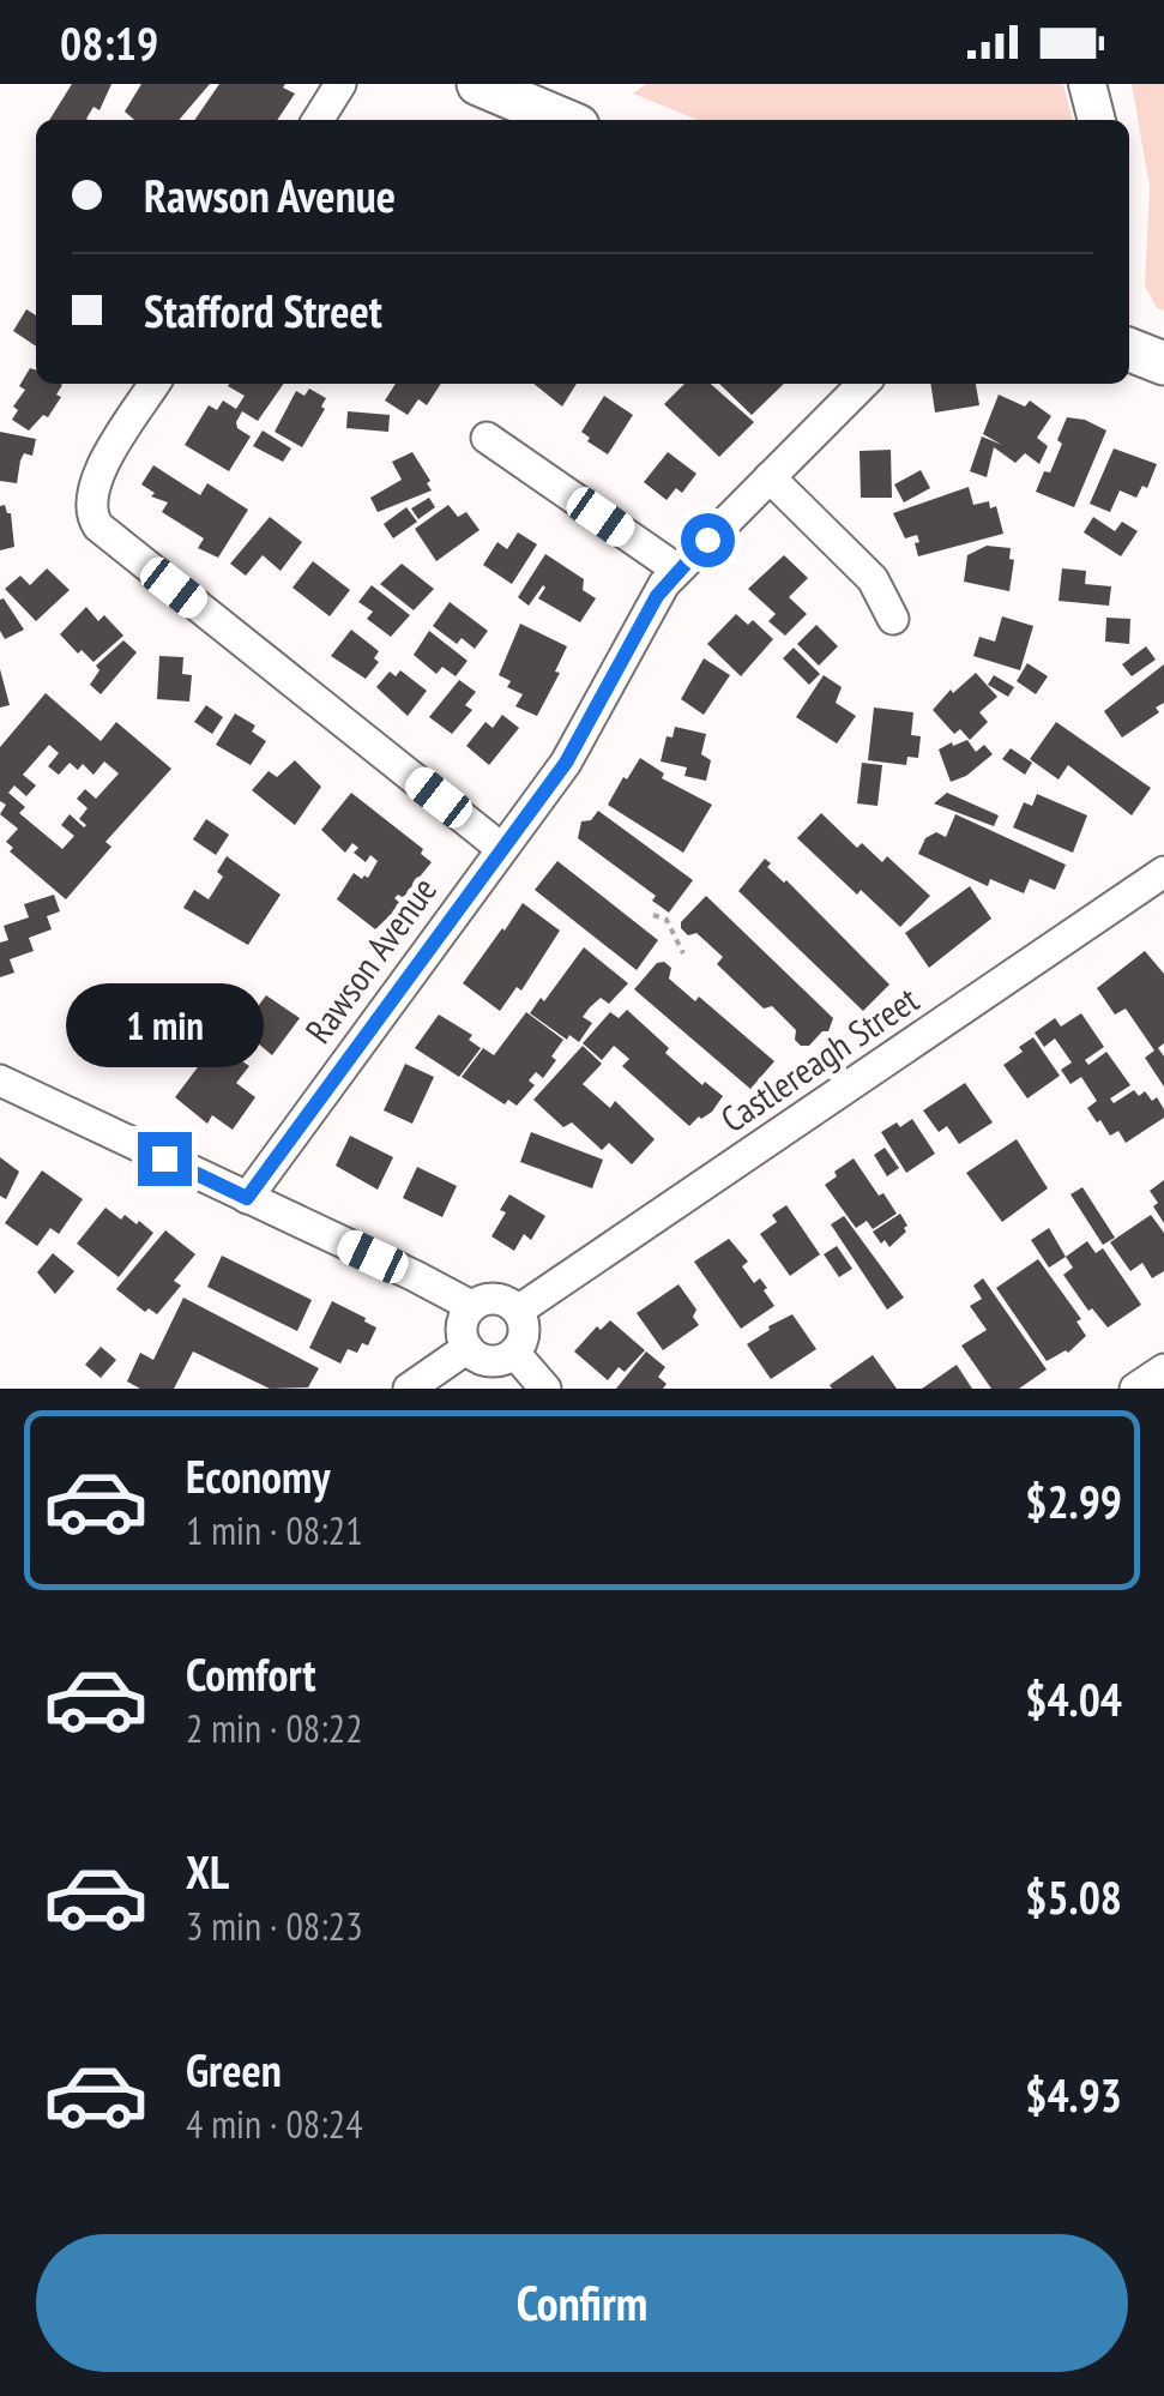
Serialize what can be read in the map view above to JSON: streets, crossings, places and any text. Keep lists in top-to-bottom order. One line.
{"streets":{"street":["Rawson Avenue","Castlereagh Street"]},"page":{"status":"08:19","banner":["Rawson Avenue","Stafford Street"],"bubble":"1 min","list":[{"name":"Economy","note":"1 min · 08:21","value":"$2.99"},{"name":"Comfort","note":"2 min · 08:22","value":"$4.04"},{"name":"XL","note":"3 min · 08:23","value":"$5.08"},{"name":"Green","note":"4 min · 08:24","value":"$4.93"}],"buttons":"Confirm"}}
